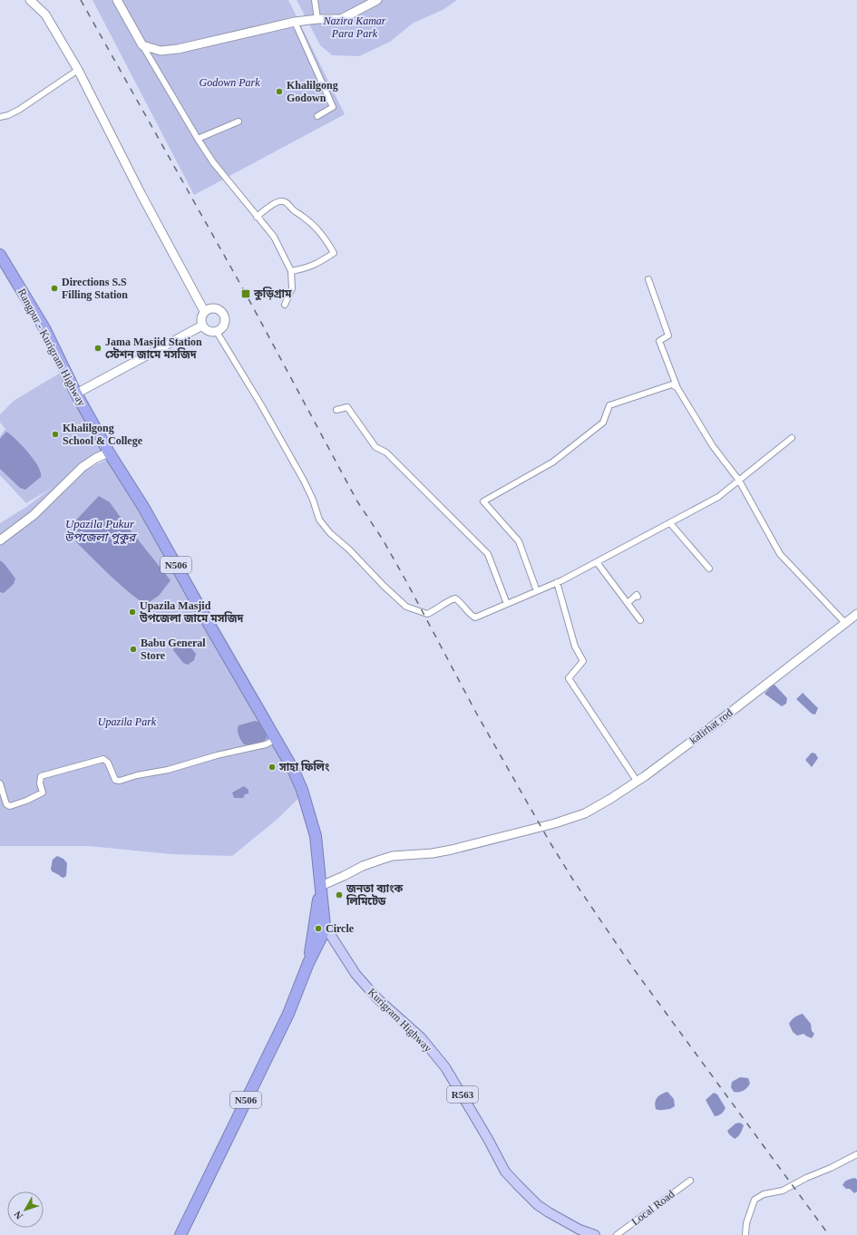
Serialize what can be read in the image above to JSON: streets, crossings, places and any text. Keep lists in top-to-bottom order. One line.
{"streets":{"highway":["Rangpur - Kurigram Highway","N506"],"main road":["Kurigram Highway","R563"],"street":["kalirhat rod","Local Road"]},"crossings":[["Rangpur - Kurigram Highway","N506"],["Rangpur - Kurigram Highway","kalirhat rod"],["N506","kalirhat rod"],["N506","Kurigram Highway"]],"water":["Upazila Pukur উপজেলা পুকুর"],"parks":["Nazira Kamar Para Park","Godown Park","Upazila Park"],"places":{"other":["Khalilgong Godown","Directions S.S Filling Station","Jama Masjid Station স্টেশন জামে মসজিদ","Khalilgong School & College","Upazila Masjid উপজেলা জামে মসজিদ","Babu General Store","সাহা ফিলিং","জনতা ব্যাংক লিমিটেড","Circle"],"transit":["কুড়িগ্রাম"]},"north":"bottom left"}
